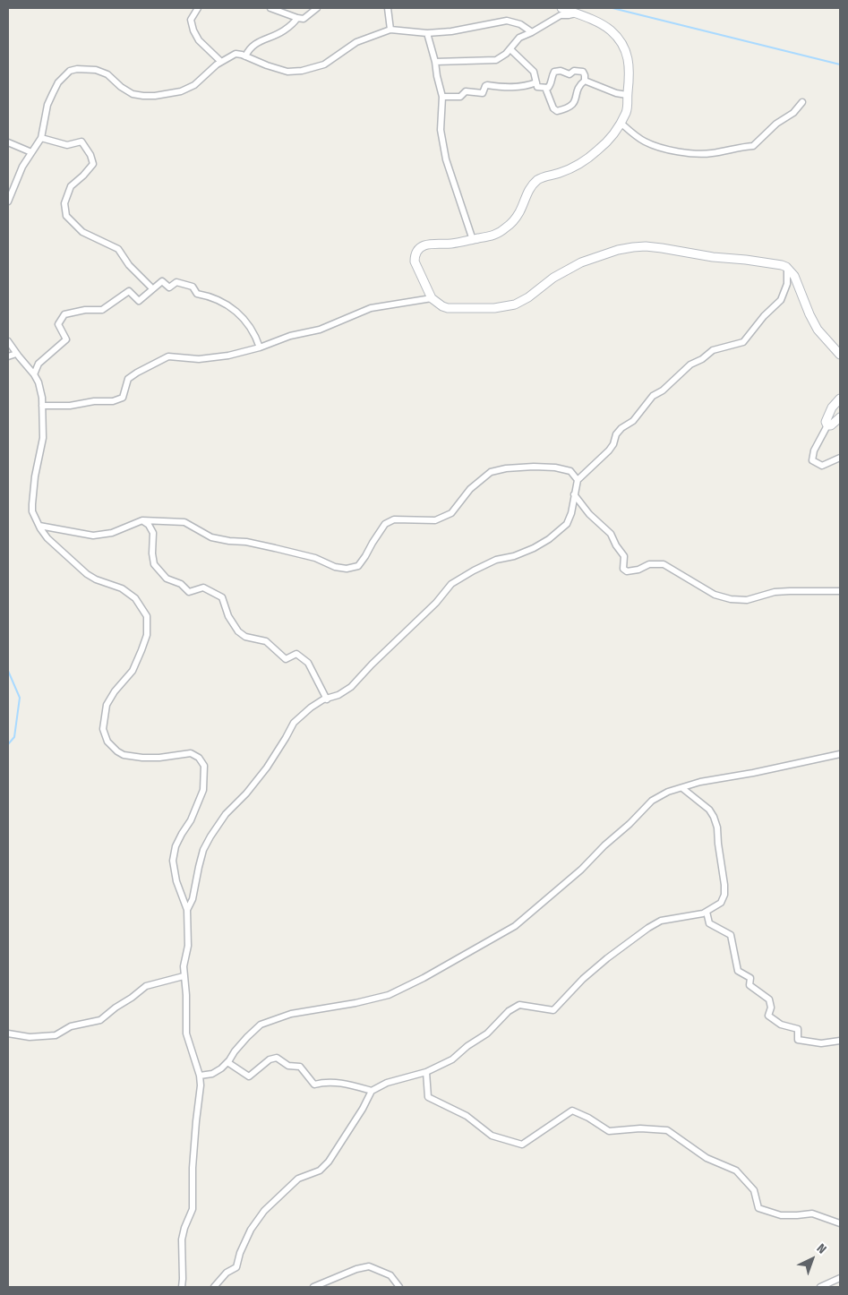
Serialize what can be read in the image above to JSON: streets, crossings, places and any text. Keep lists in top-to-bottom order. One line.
{"north":"top right"}
